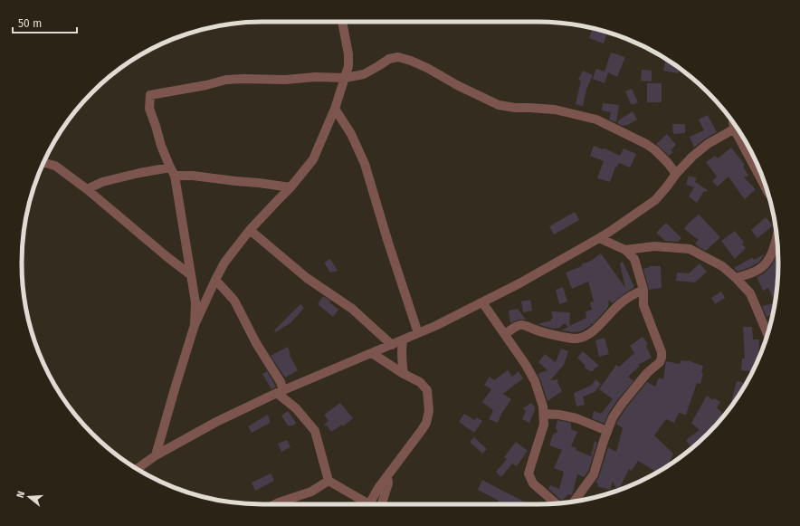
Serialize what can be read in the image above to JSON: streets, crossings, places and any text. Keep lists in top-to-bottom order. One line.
{"scale_bar":"50 m","north":"left"}
